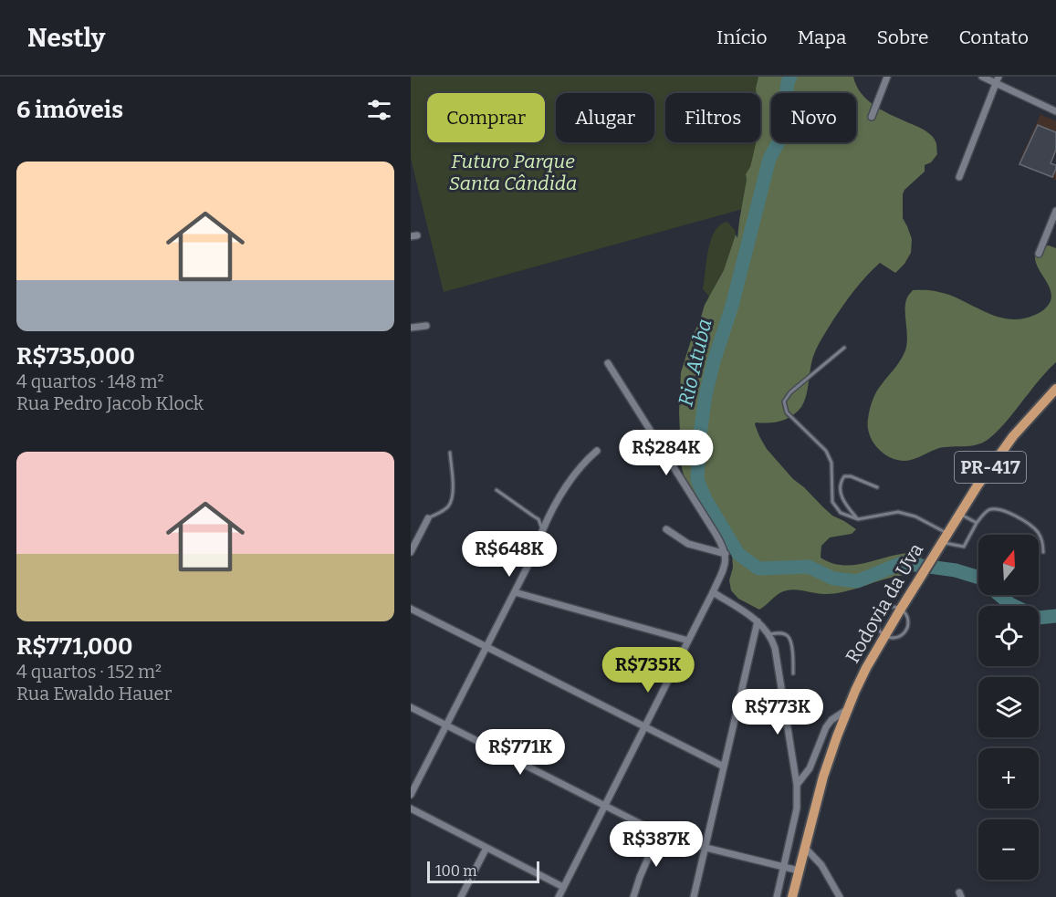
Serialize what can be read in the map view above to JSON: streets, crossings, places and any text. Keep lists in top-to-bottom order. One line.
{"streets":{"highway":["PR-417","Rodovia da Uva"]},"water":["Rio Atuba"],"parks":["Futuro Parque Santa Cândida"],"scale_bar":"100 m","north":"top","page":{"header":"Nestly","nav":["Início","Mapa","Sobre","Contato"],"heading":"6 imóveis","chip":["Comprar","Alugar","Filtros","Novo"],"list":[{"name":"R$735,000","note":"4 quartos · 148 m² · Rua Pedro Jacob Klock"},{"name":"R$771,000","note":"4 quartos · 152 m² · Rua Ewaldo Hauer"}],"price":["R$284K","R$648K","R$735K","R$773K","R$771K","R$387K"],"map_buttons":["+","−"],"scale":"100 m"}}
